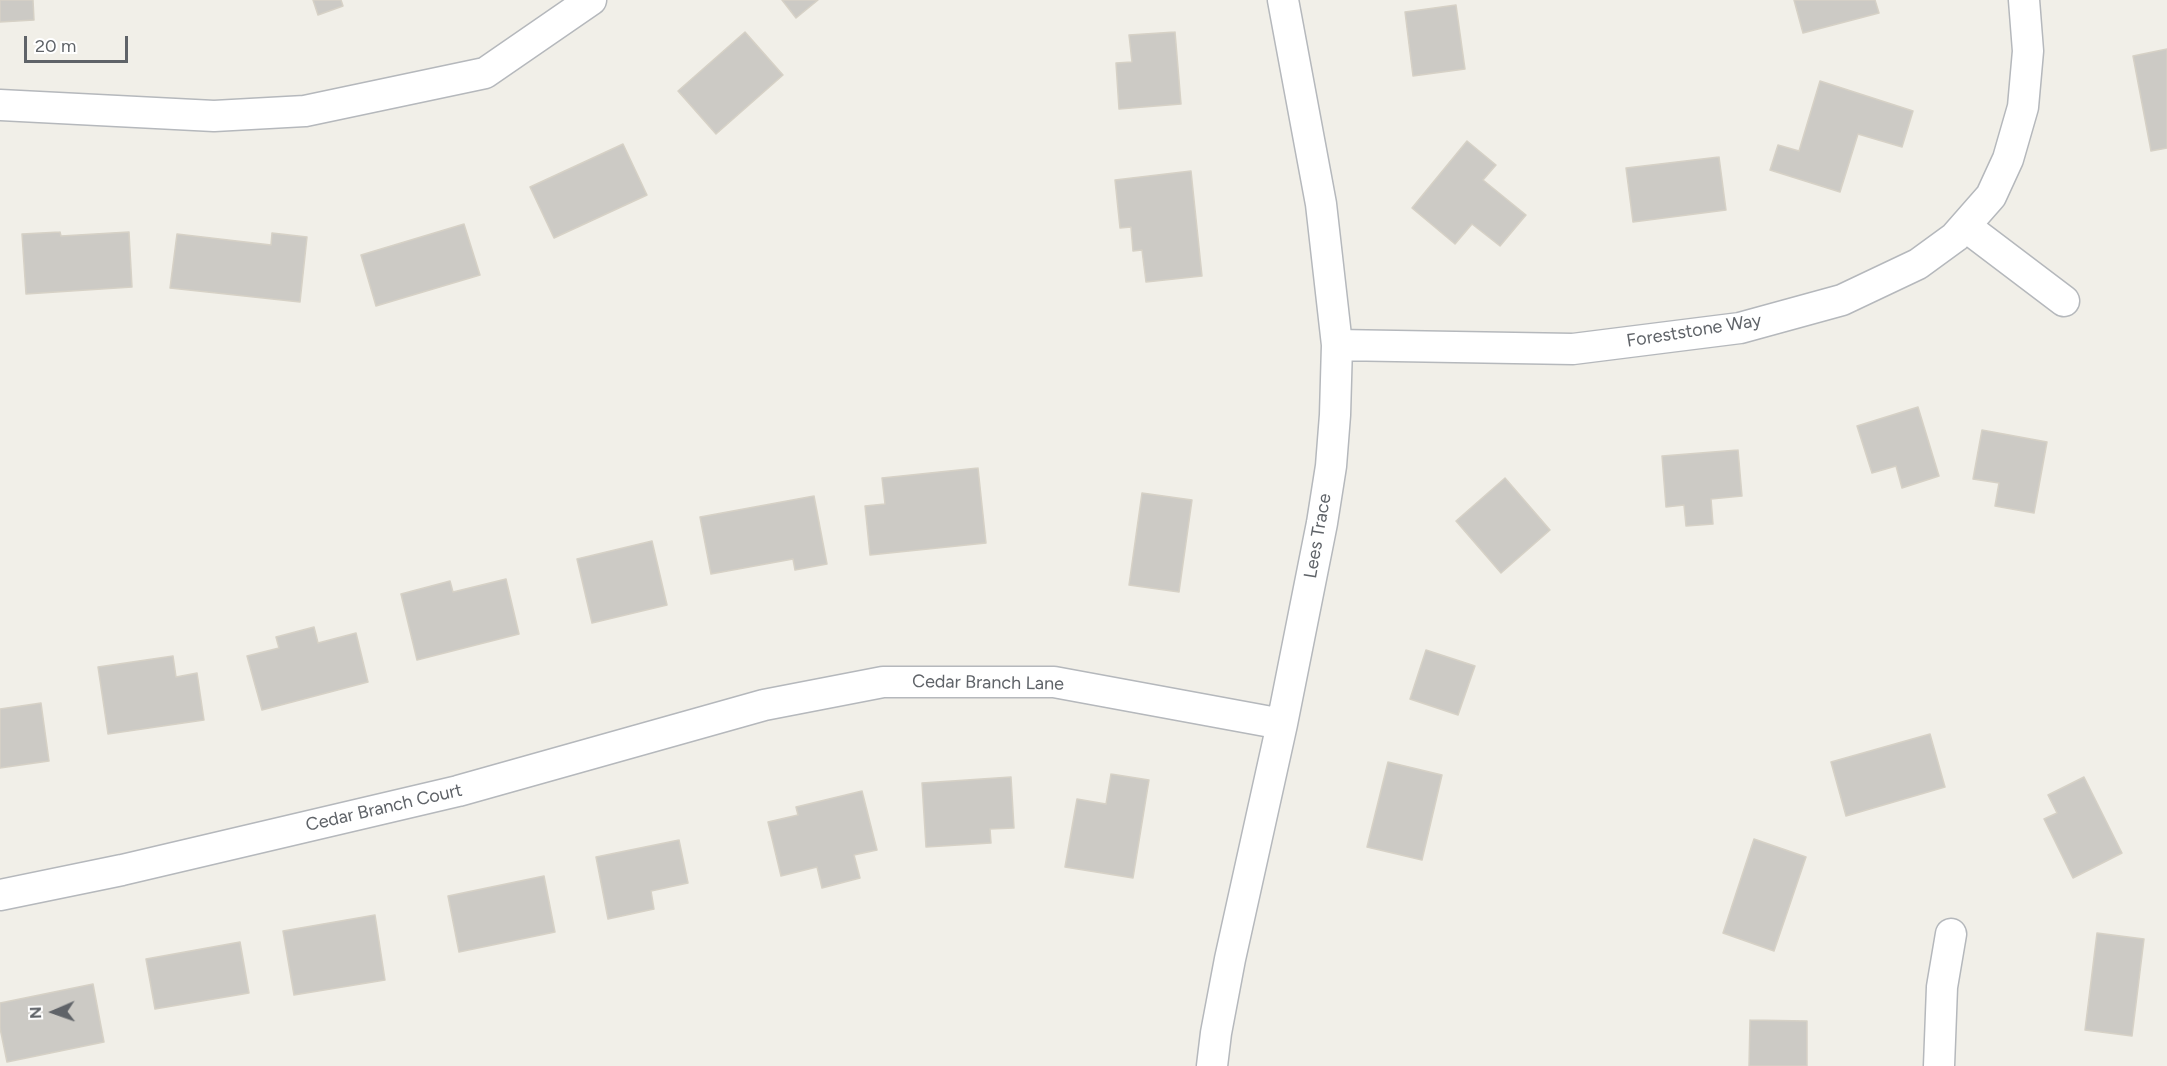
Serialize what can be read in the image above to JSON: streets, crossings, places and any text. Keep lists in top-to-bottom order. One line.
{"streets":{"street":["Foreststone Way","Lees Trace","Cedar Branch Lane","Cedar Branch Court"]},"crossings":[["Foreststone Way","Lees Trace"],["Lees Trace","Cedar Branch Lane"],["Cedar Branch Lane","Cedar Branch Court"]],"scale_bar":"20 m","north":"left"}
